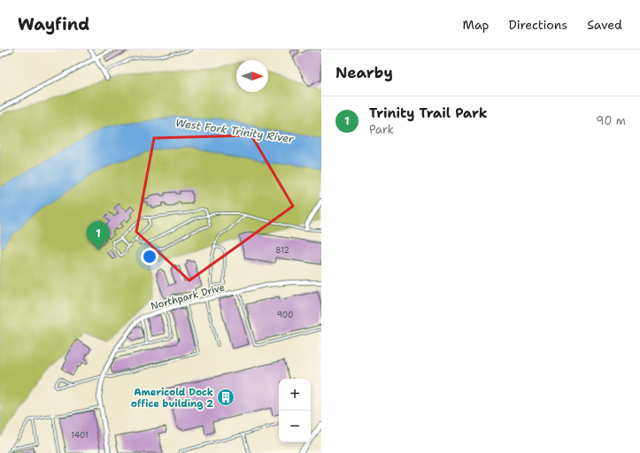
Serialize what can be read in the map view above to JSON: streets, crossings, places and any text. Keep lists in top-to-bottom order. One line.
{"streets":{"street":["Northpark Drive"]},"water":["West Fork Trinity River"],"places":{"building":["Americold Dock office building 2"]},"house_numbers":["812","900","1401"],"north":"right","page":{"header":"Wayfind","nav":["Map","Directions","Saved"],"heading":"Nearby","list":[{"mark":"1","name":"Trinity Trail Park","note":"Park","value":"90 m"}],"pins":"1","map_buttons":["+","−"]}}
